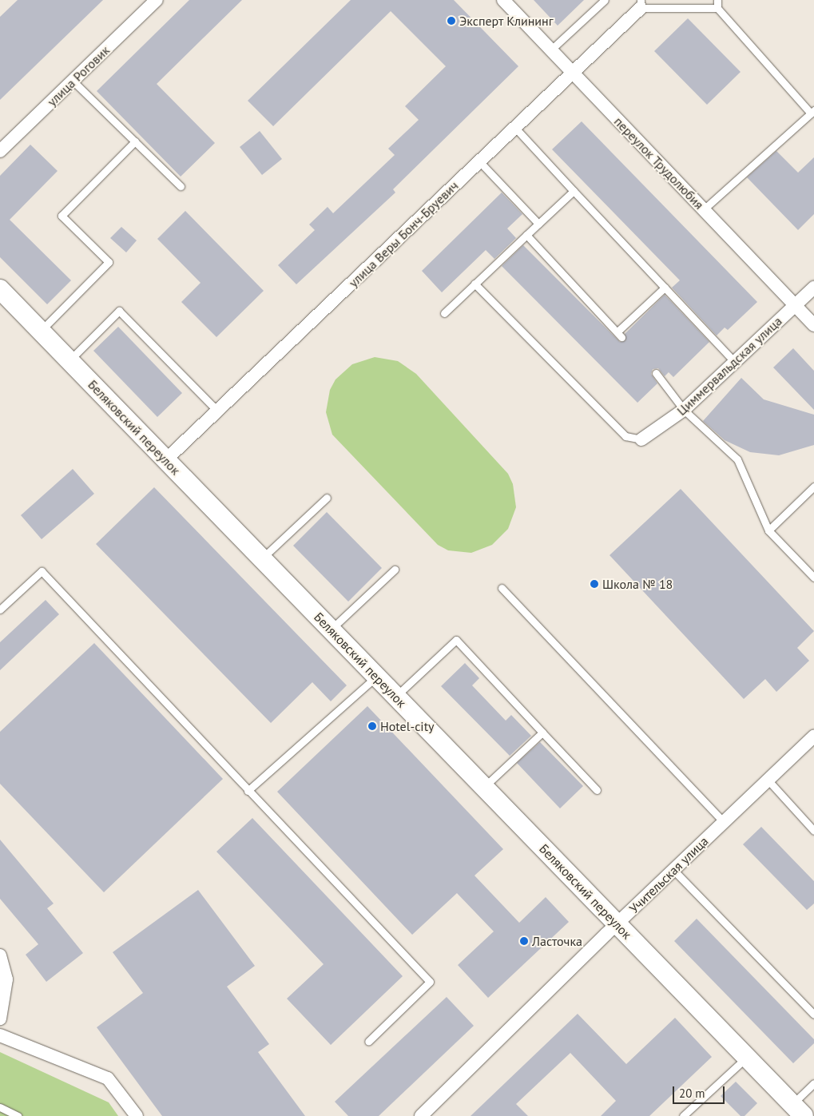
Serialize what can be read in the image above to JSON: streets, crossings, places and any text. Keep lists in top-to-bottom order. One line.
{"streets":{"street":["улица Роговик","переулок Трудолюбия","улица Веры Бонч-Бруевич","Циммервальдская улица","Беляковский переулок","Учительская улица"]},"crossings":[["переулок Трудолюбия","улица Веры Бонч-Бруевич"],["переулок Трудолюбия","Циммервальдская улица"],["улица Веры Бонч-Бруевич","Беляковский переулок"],["Беляковский переулок","Учительская улица"]],"places":["Эксперт Клининг","Школа № 18","Hotel-city","Ласточка"],"scale_bar":"20 m"}
